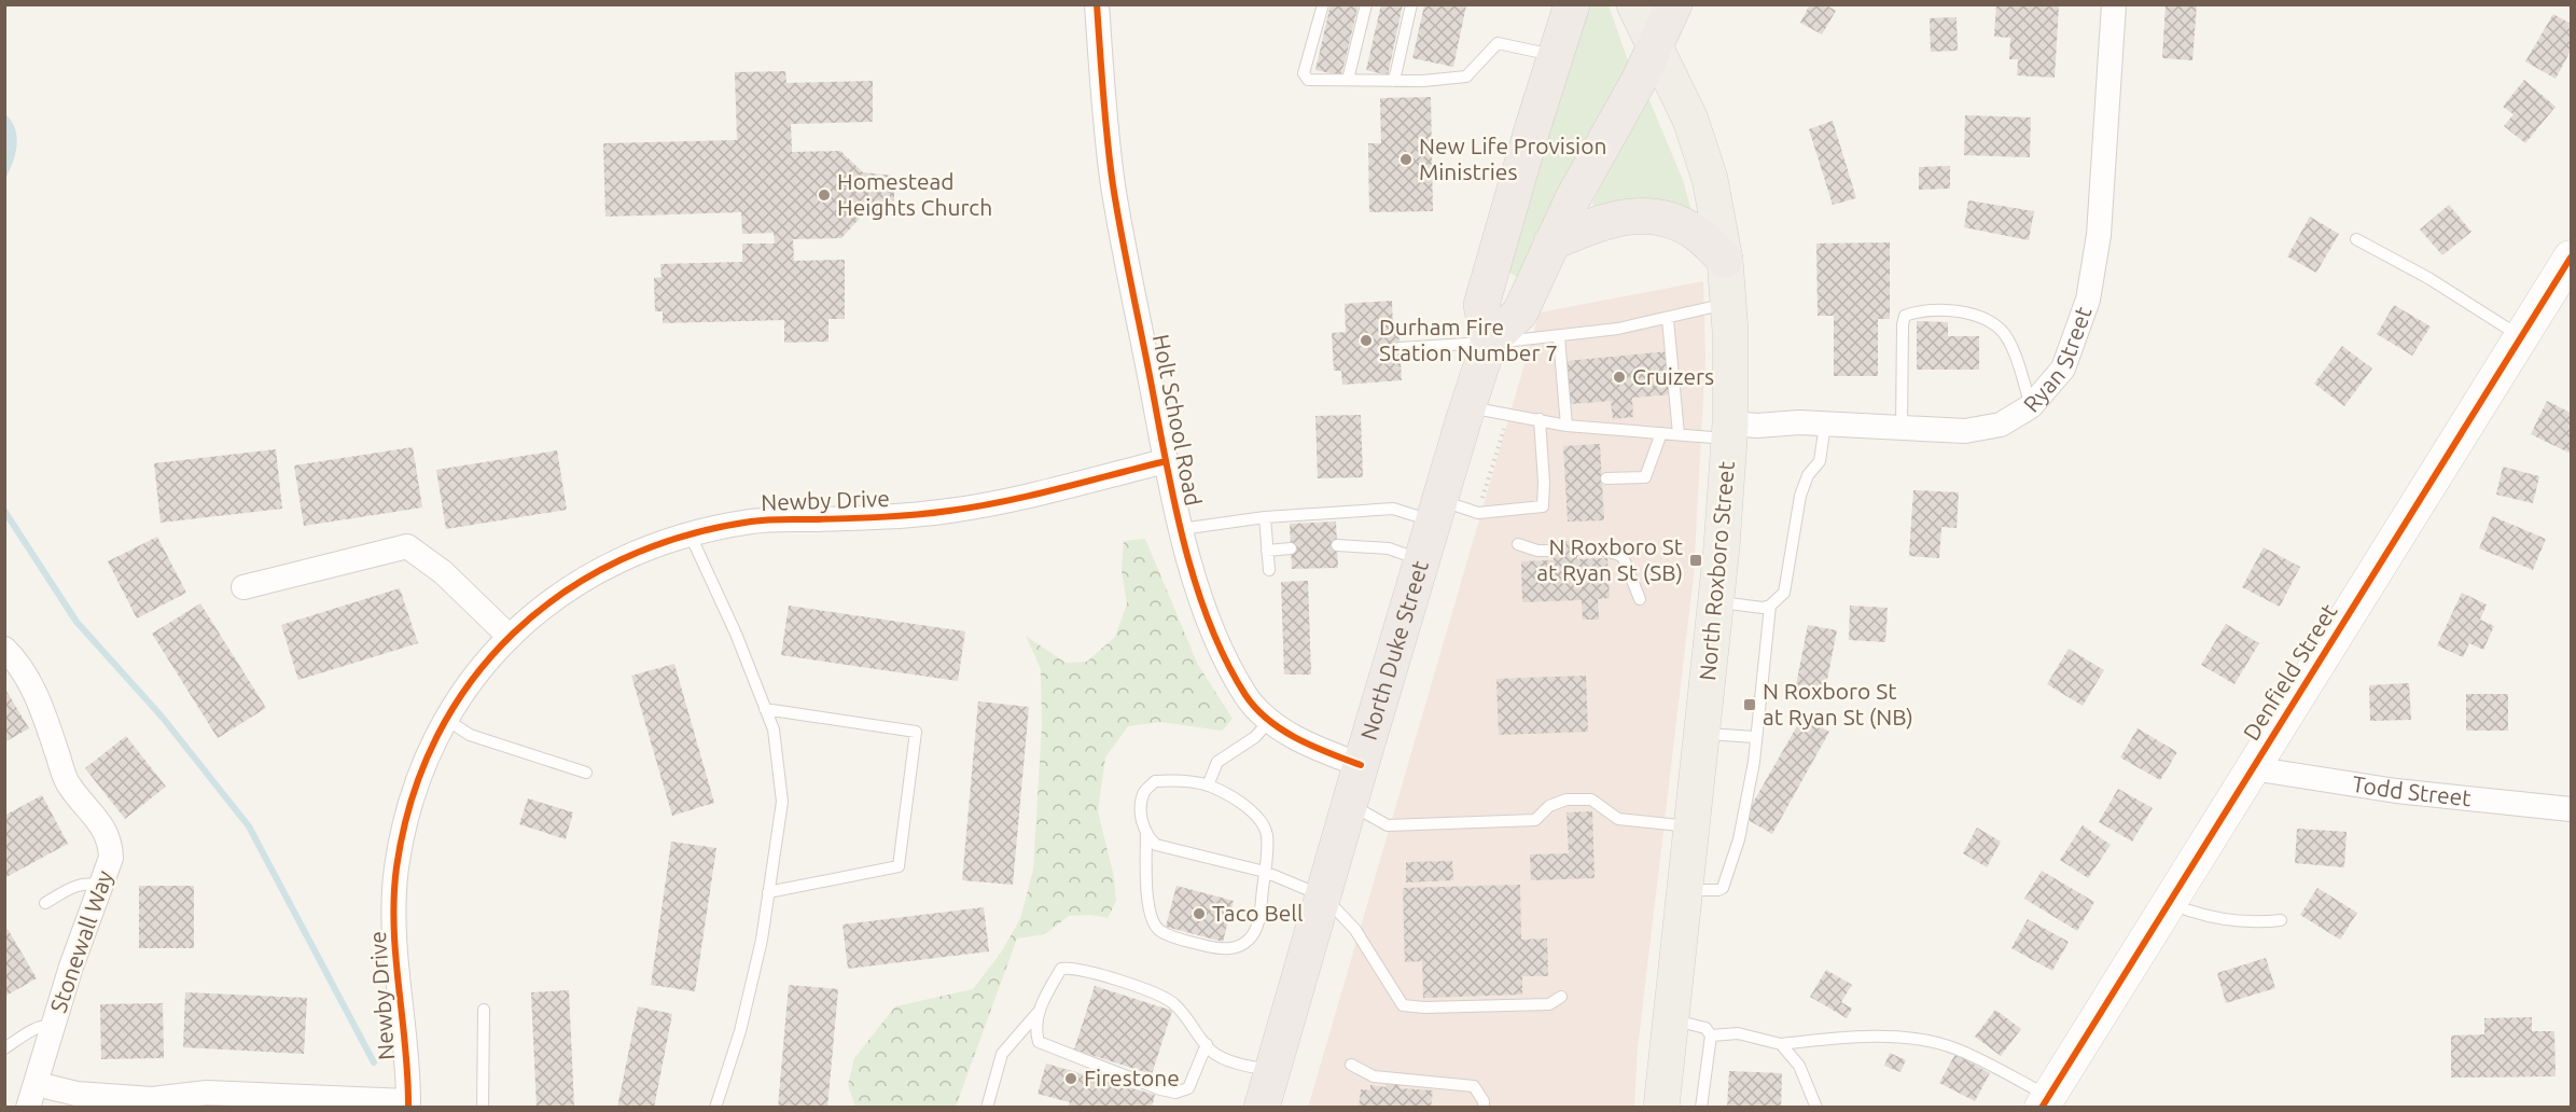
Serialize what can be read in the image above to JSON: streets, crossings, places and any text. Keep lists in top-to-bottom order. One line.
{"streets":{"highway":["North Duke Street"],"main road":["North Roxboro Street"],"street":["Ryan Street","Holt School Road","Newby Drive","Denfield Street","Todd Street","Stonewall Way"]},"crossings":[["Ryan Street","North Roxboro Street"],["Holt School Road","Newby Drive"],["Holt School Road","North Duke Street"],["North Roxboro Street","North Duke Street"],["Denfield Street","Todd Street"]],"places":{"other":["New Life Provision Ministries","Homestead Heights Church","Durham Fire Station Number 7","Cruizers","Taco Bell","Firestone"],"transit":["N Roxboro St at Ryan St (SB)","N Roxboro St at Ryan St (NB)"]}}
